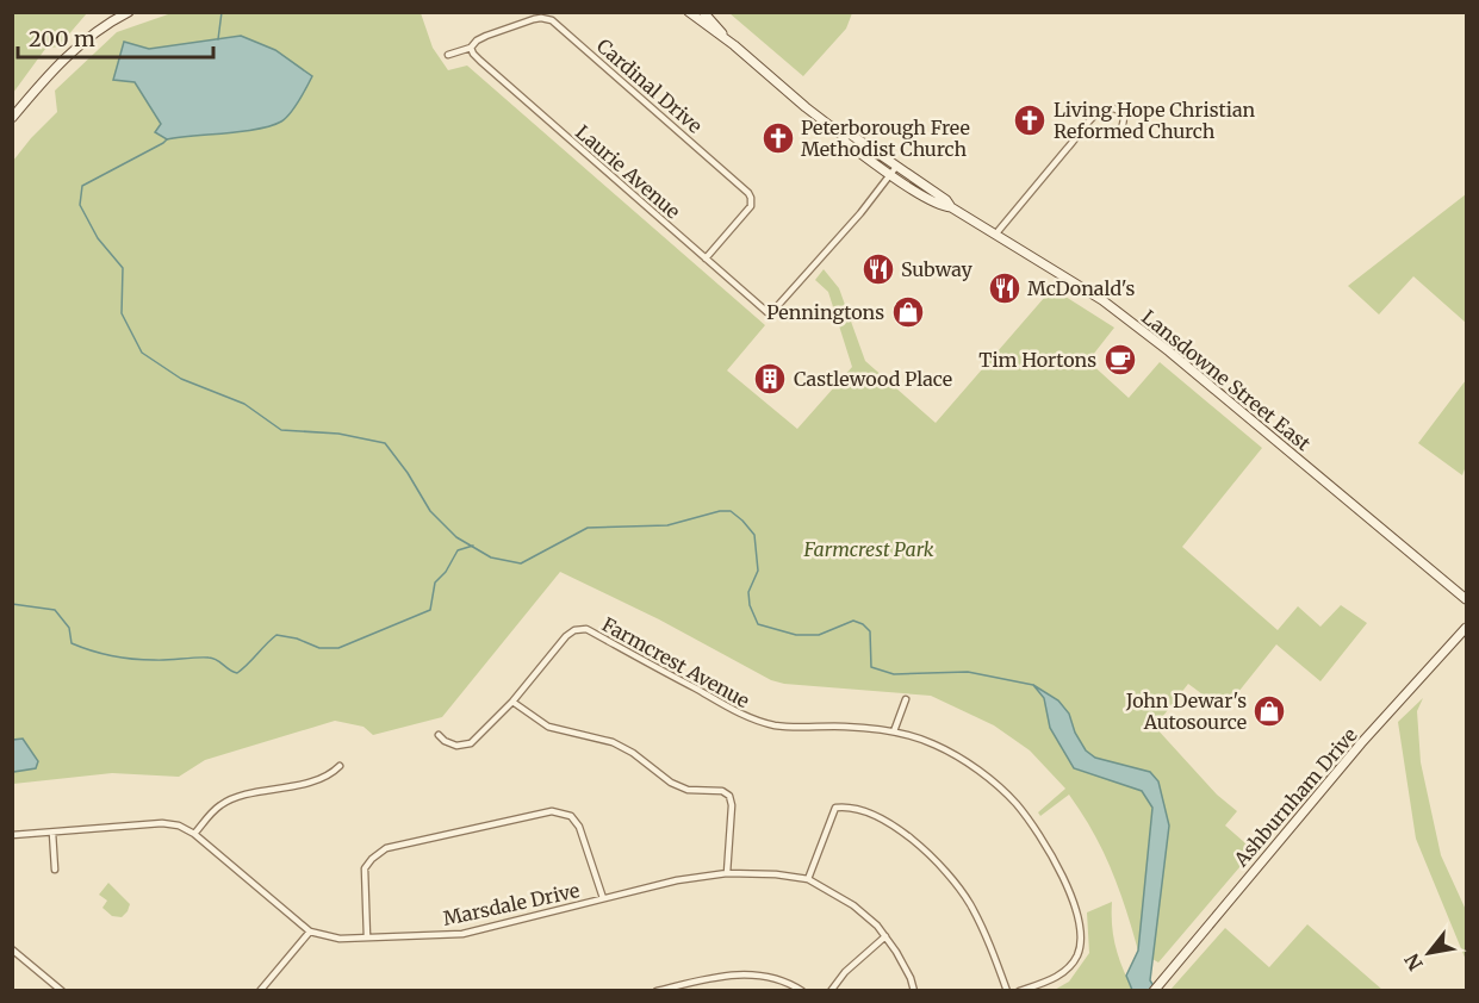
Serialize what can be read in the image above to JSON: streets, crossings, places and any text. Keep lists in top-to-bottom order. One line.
{"streets":{"main road":["Lansdowne Street East","Ashburnham Drive"],"street":["Cardinal Drive","Laurie Avenue","Farmcrest Avenue","Marsdale Drive"]},"crossings":[["Cardinal Drive","Laurie Avenue"],["Laurie Avenue","Lansdowne Street East"]],"parks":["Farmcrest Park"],"places":{"church":["Living Hope Christian Reformed Church","Peterborough Free Methodist Church"],"restaurant":["Subway","McDonald's"],"shop":["Penningtons","John Dewar's Autosource"],"cafe":["Tim Hortons"],"building":["Castlewood Place"]},"scale_bar":"200 m","north":"bottom left"}
